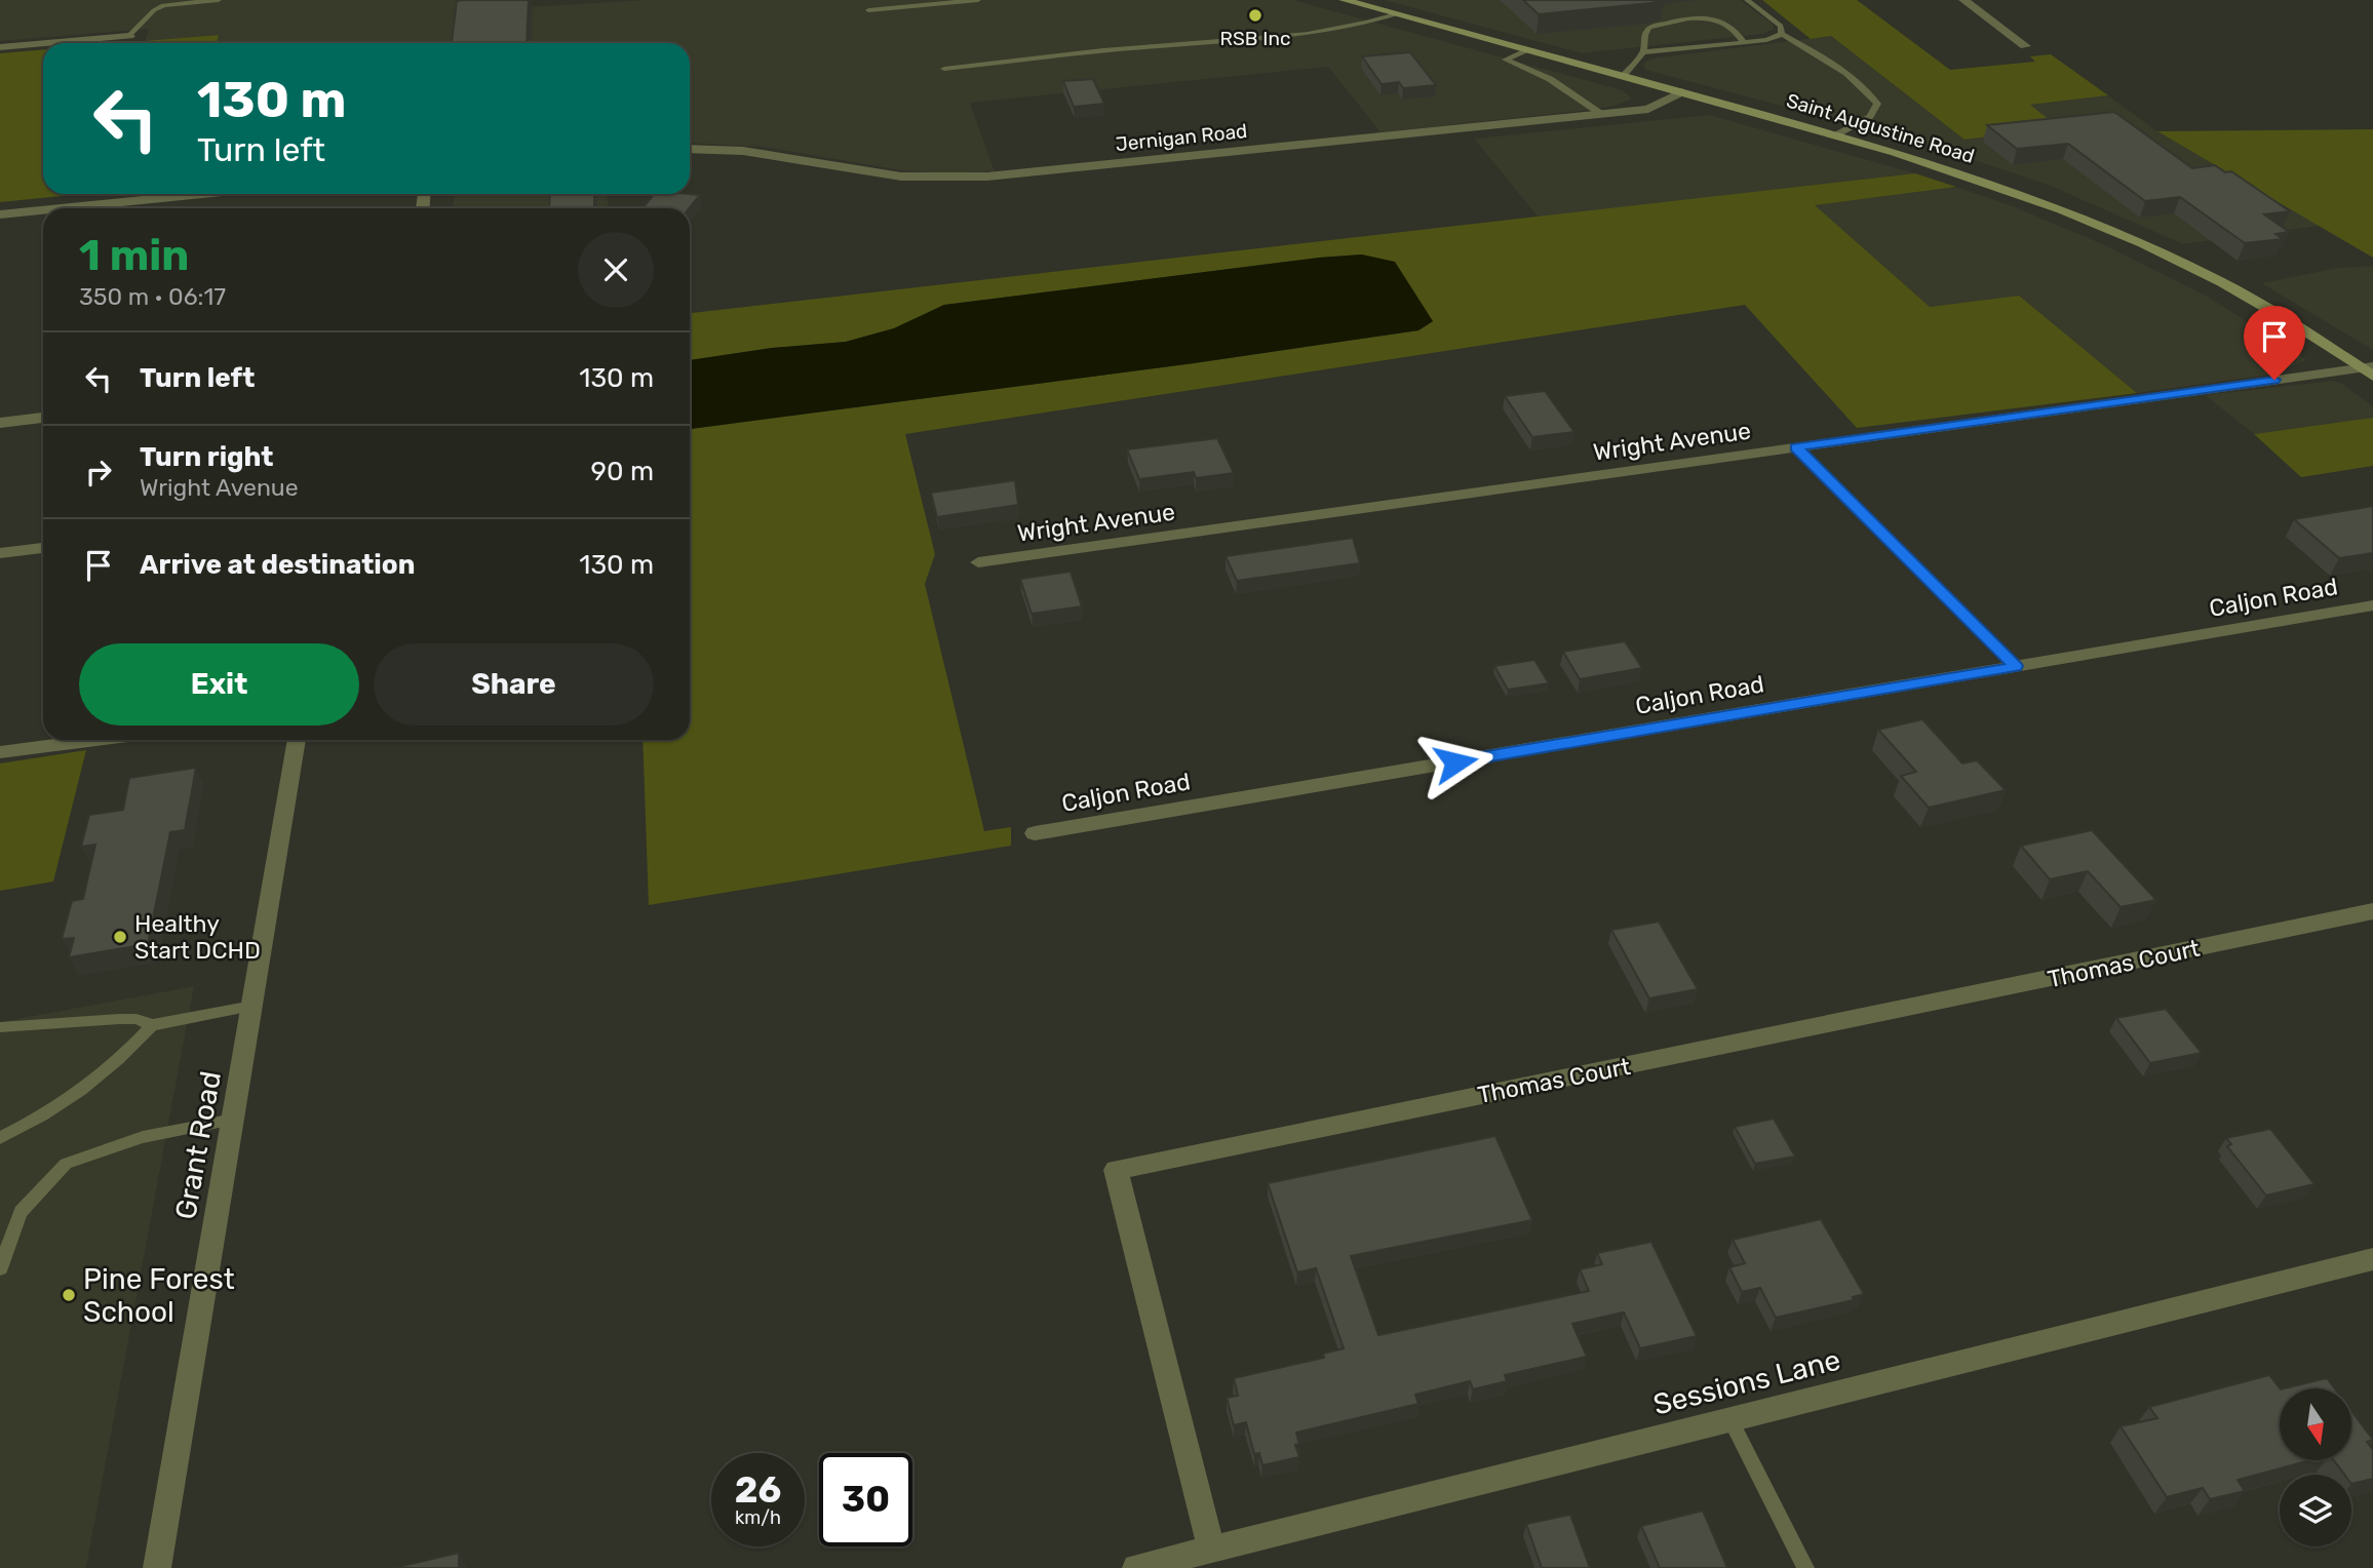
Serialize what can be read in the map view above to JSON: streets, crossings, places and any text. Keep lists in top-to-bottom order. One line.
{"streets":{"main road":["Saint Augustine Road"],"street":["Jernigan Road","Wright Avenue","Caljon Road","Thomas Court","Grant Road","Sessions Lane"]},"crossings":[["Saint Augustine Road","Jernigan Road"],["Saint Augustine Road","Wright Avenue"],["Thomas Court","Sessions Lane"]],"places":["RSB Inc","Healthy Start DCHD","Pine Forest School"],"north":"bottom","page":{"turn":["130 m","Turn left"],"heading":["1 min","350 m · 06:17"],"list":[{"name":"Turn left","value":"130 m"},{"name":"Turn right","note":"Wright Avenue","value":"90 m"},{"name":"Arrive at destination","value":"130 m"}],"buttons":["Exit","Share"],"speed":"26 km/h","limit":"30"}}
